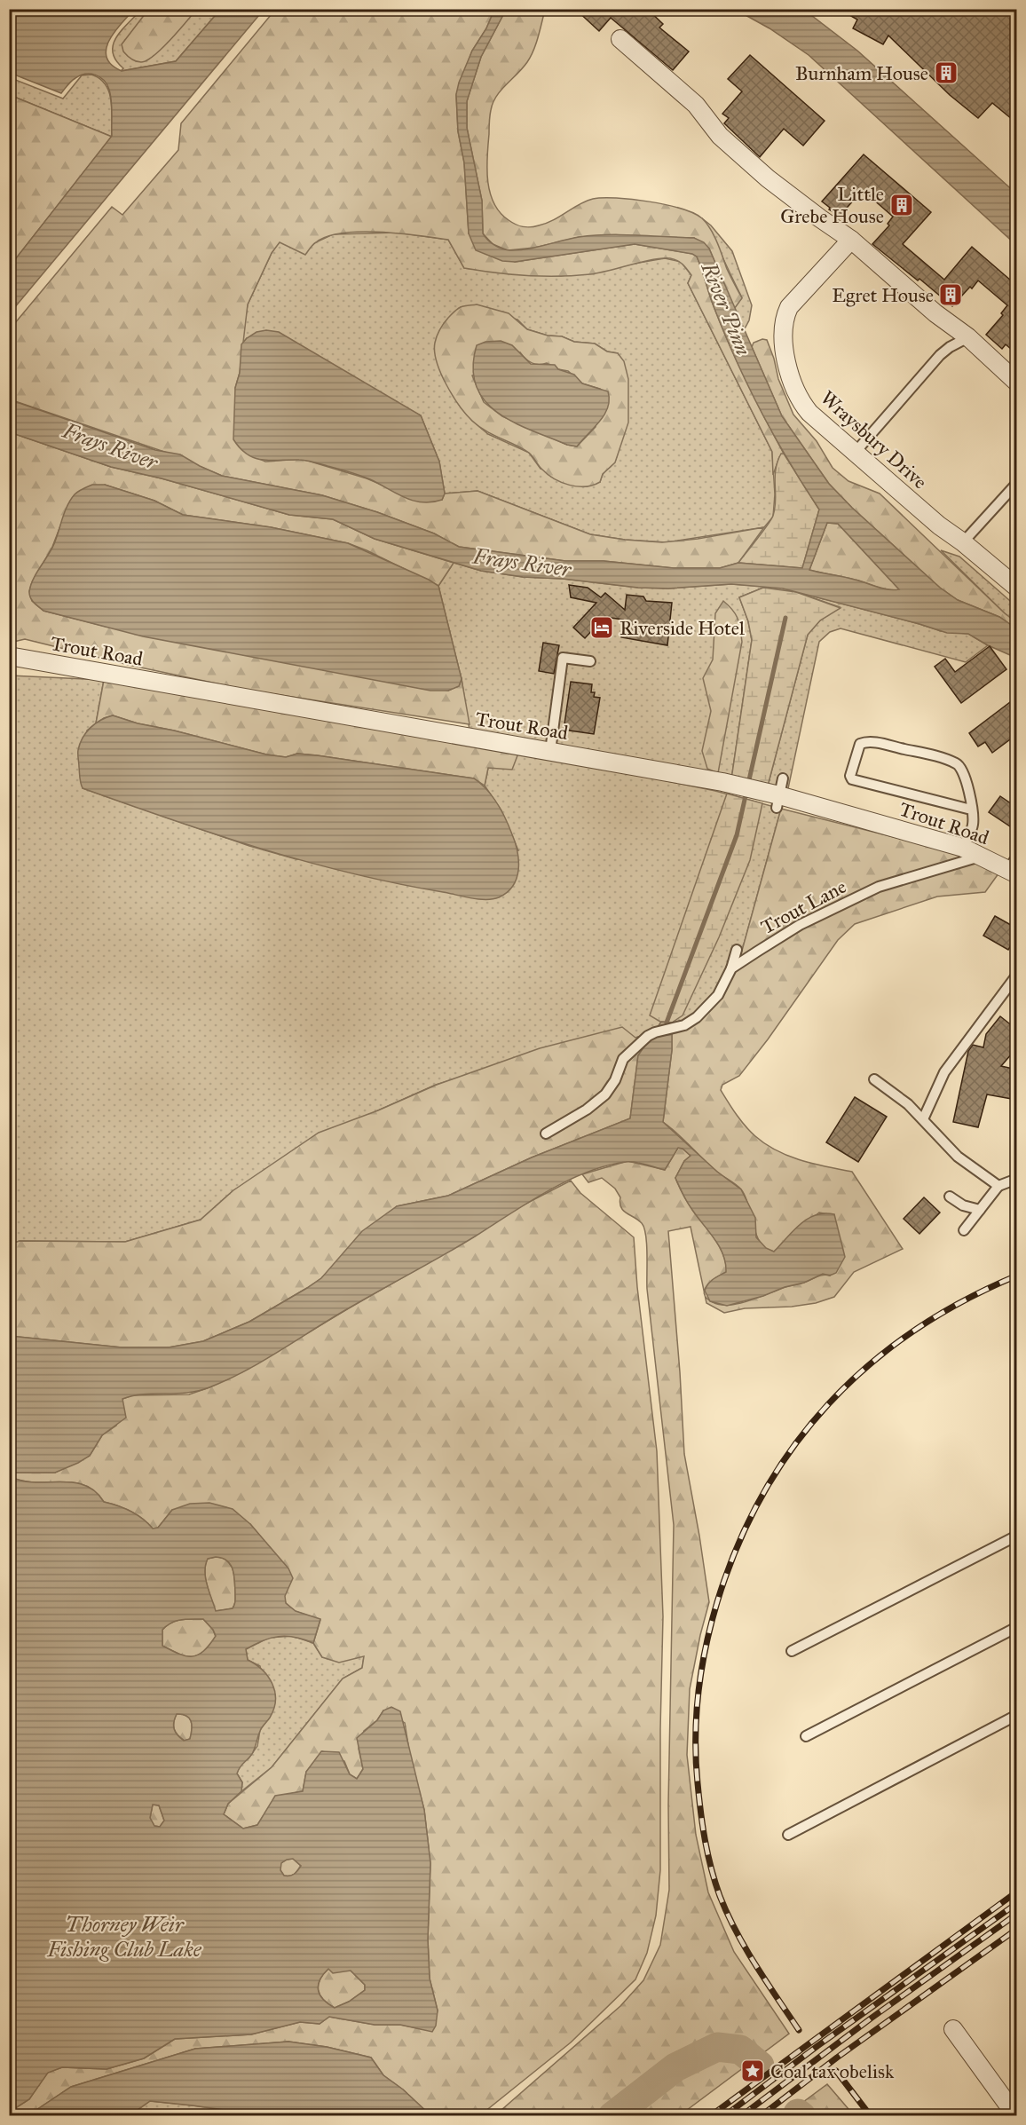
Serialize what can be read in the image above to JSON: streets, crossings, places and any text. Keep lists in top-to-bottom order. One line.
{"streets":{"street":["Wraysbury Drive","Trout Road"],"lane":["Trout Lane"]},"crossings":[["Trout Road","Trout Lane"]],"water":["River Pinn","Frays River","Thorney Weir Fishing Club Lake"],"places":{"building":["Burnham House","Little Grebe House","Egret House"],"hotel":["Riverside Hotel"],"place":["Coal tax obelisk"]}}
